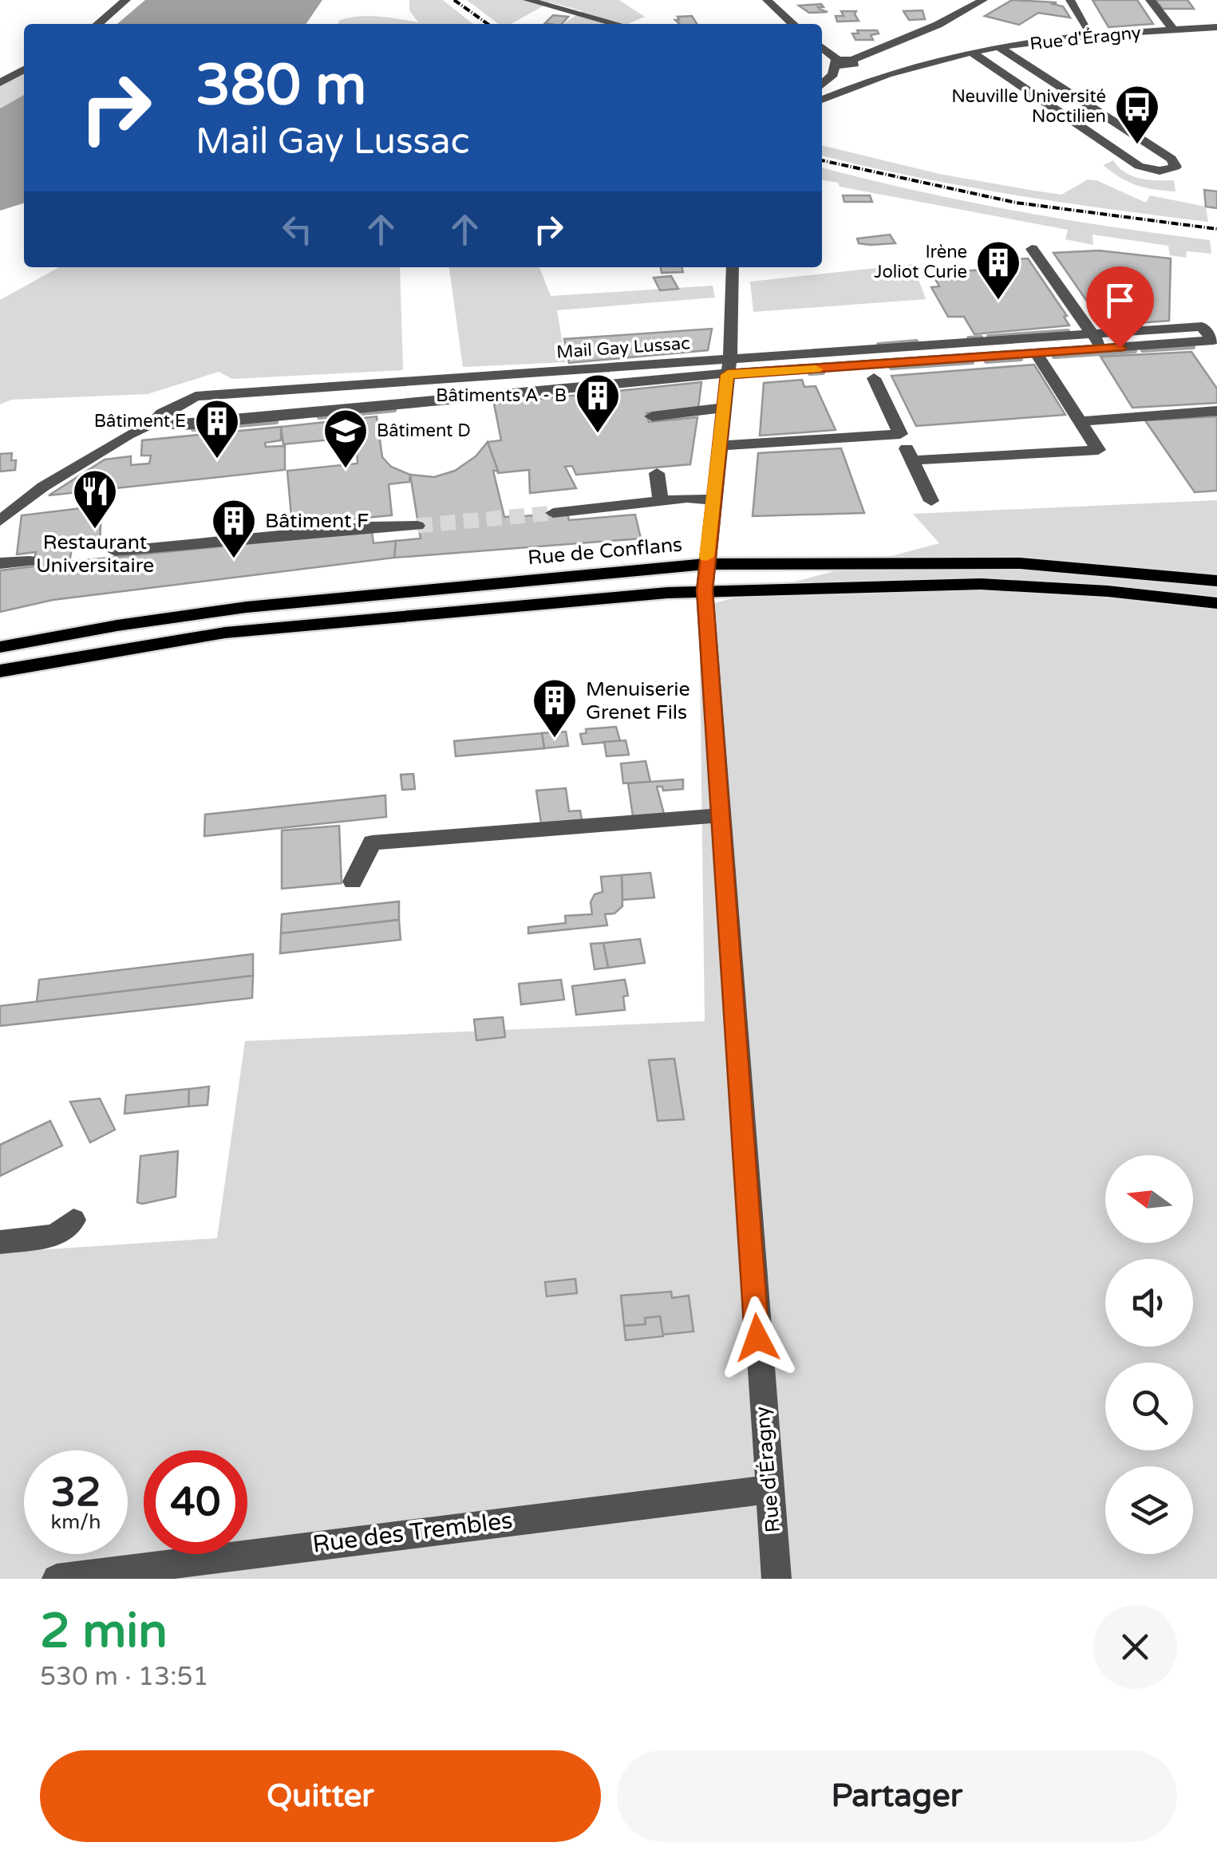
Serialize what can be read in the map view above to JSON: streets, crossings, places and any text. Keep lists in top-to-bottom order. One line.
{"streets":{"main road":["Rue de Conflans"],"street":["Rue d'Éragny","Mail Gay Lussac","Rue des Trembles"]},"crossings":[["Rue d'Éragny","Mail Gay Lussac"],["Rue d'Éragny","Rue de Conflans"],["Rue d'Éragny","Rue des Trembles"]],"places":{"bus stop":["Neuville Université Noctilien"],"building":["Irène Joliot Curie","Bâtiments A - B","Bâtiment E","Bâtiment F","Menuiserie Grenet Fils"],"school or university":["Bâtiment D"],"restaurant":["Restaurant Universitaire"]},"north":"left","page":{"turn":["380 m","Mail Gay Lussac"],"speed":"32 km/h","limit":"40","heading":["2 min","530 m · 13:51"],"buttons":["Quitter","Partager"]}}
